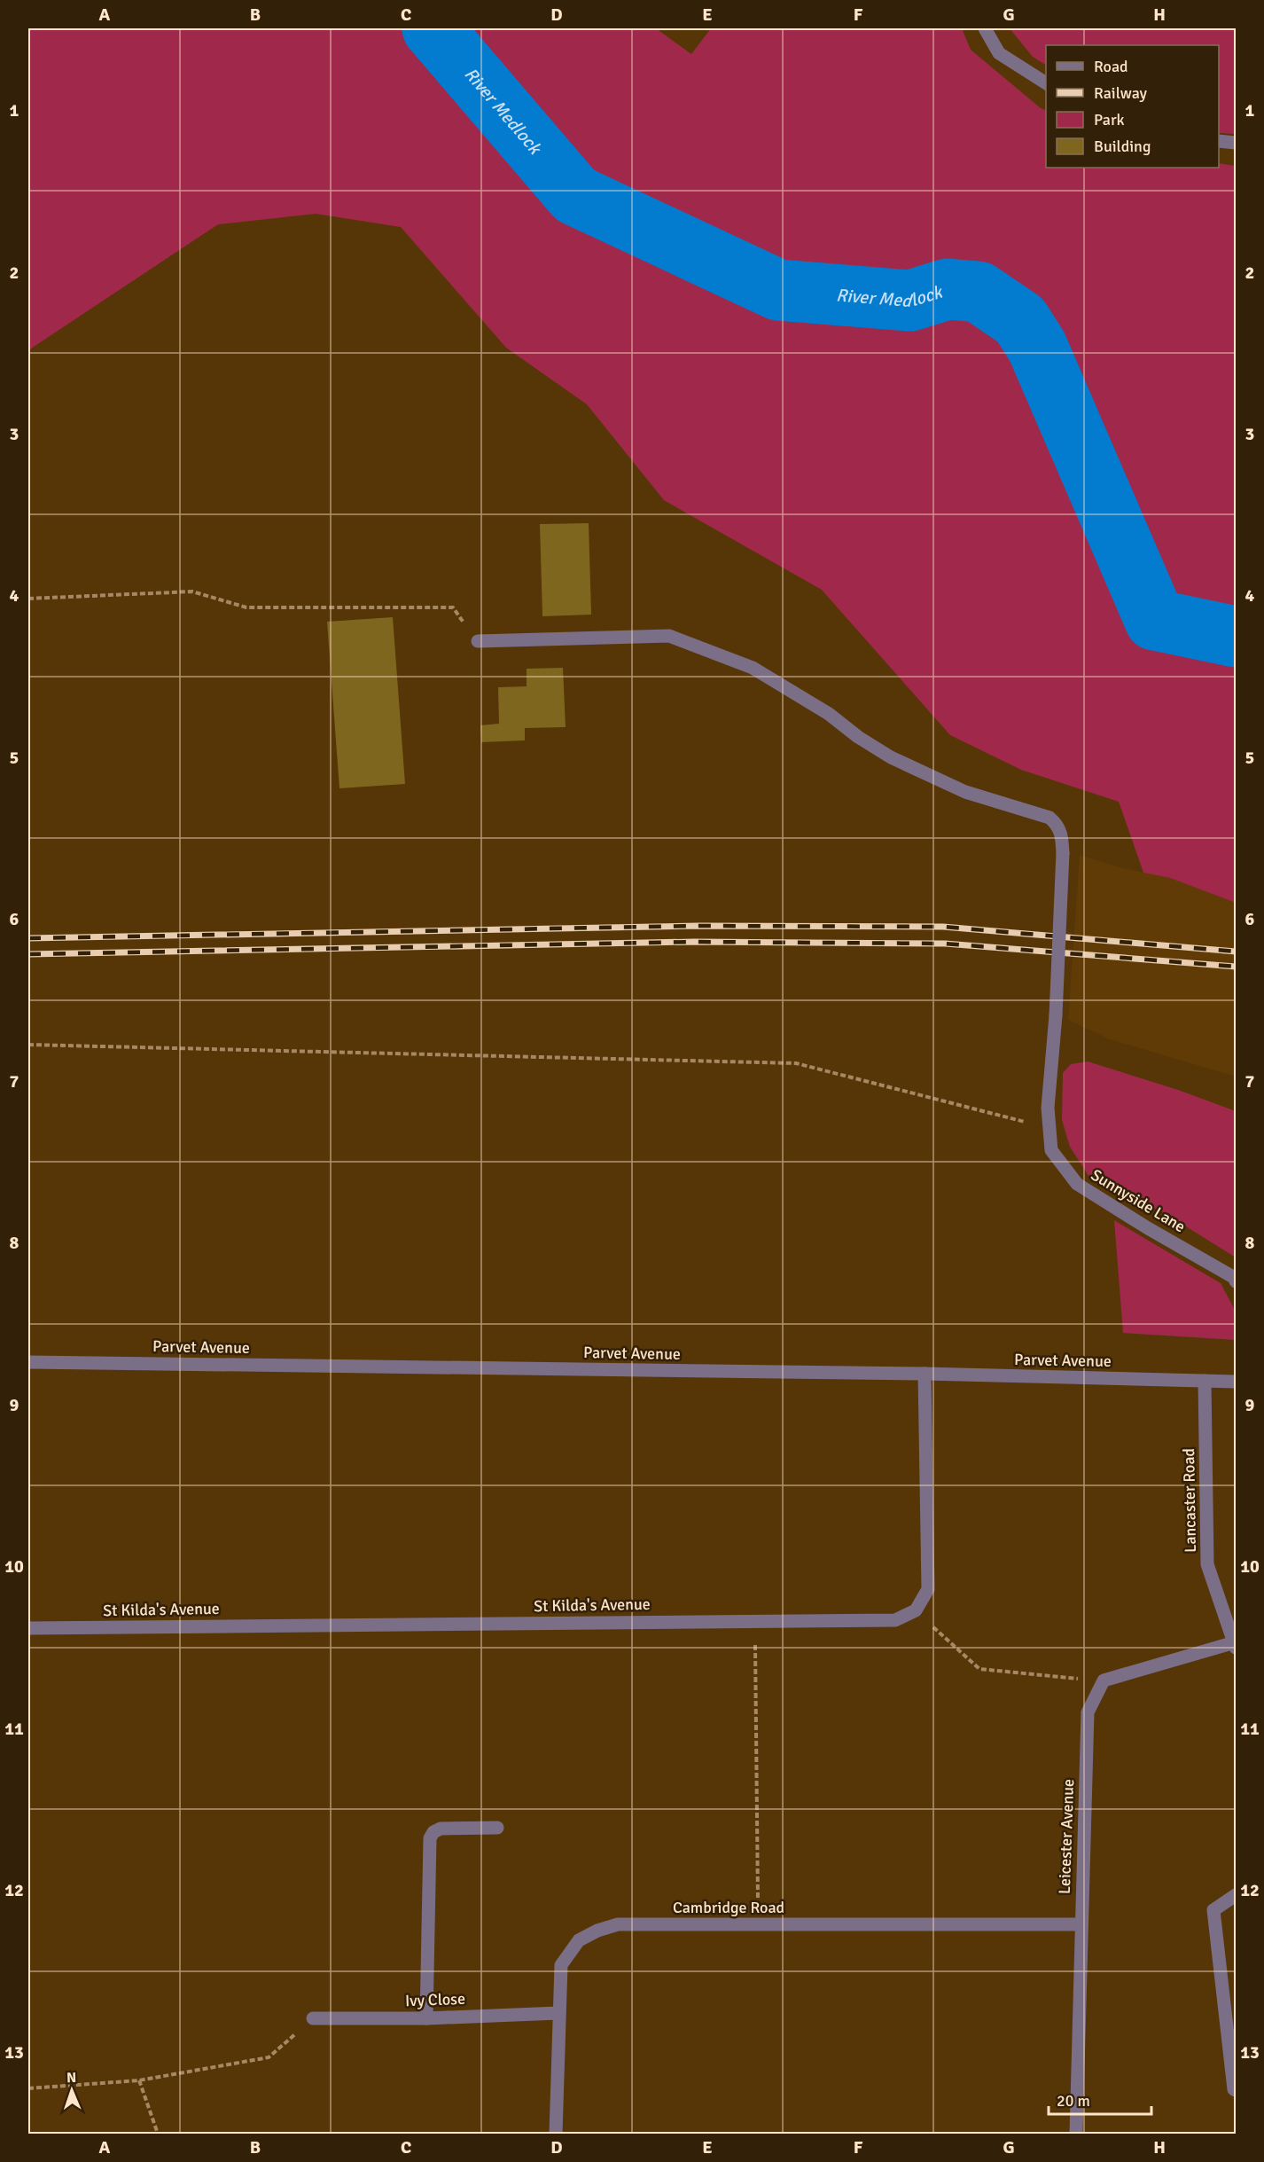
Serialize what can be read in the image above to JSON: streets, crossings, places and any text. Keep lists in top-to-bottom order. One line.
{"streets":{"street":["Sunnyside Lane","Parvet Avenue","Lancaster Road","St Kilda's Avenue","Leicester Avenue","Cambridge Road","Ivy Close"]},"crossings":[["Parvet Avenue","Lancaster Road"],["Leicester Avenue","Cambridge Road"],["Cambridge Road","Ivy Close"]],"water":["River Medlock"],"legend":["Road","Railway","Park","Building"],"scale_bar":"20 m","north":"top","grid":{"columns":["A","B","C","D","E","F","G","H"],"rows":["1","2","3","4","5","6","7","8","9","10","11","12","13"]}}
